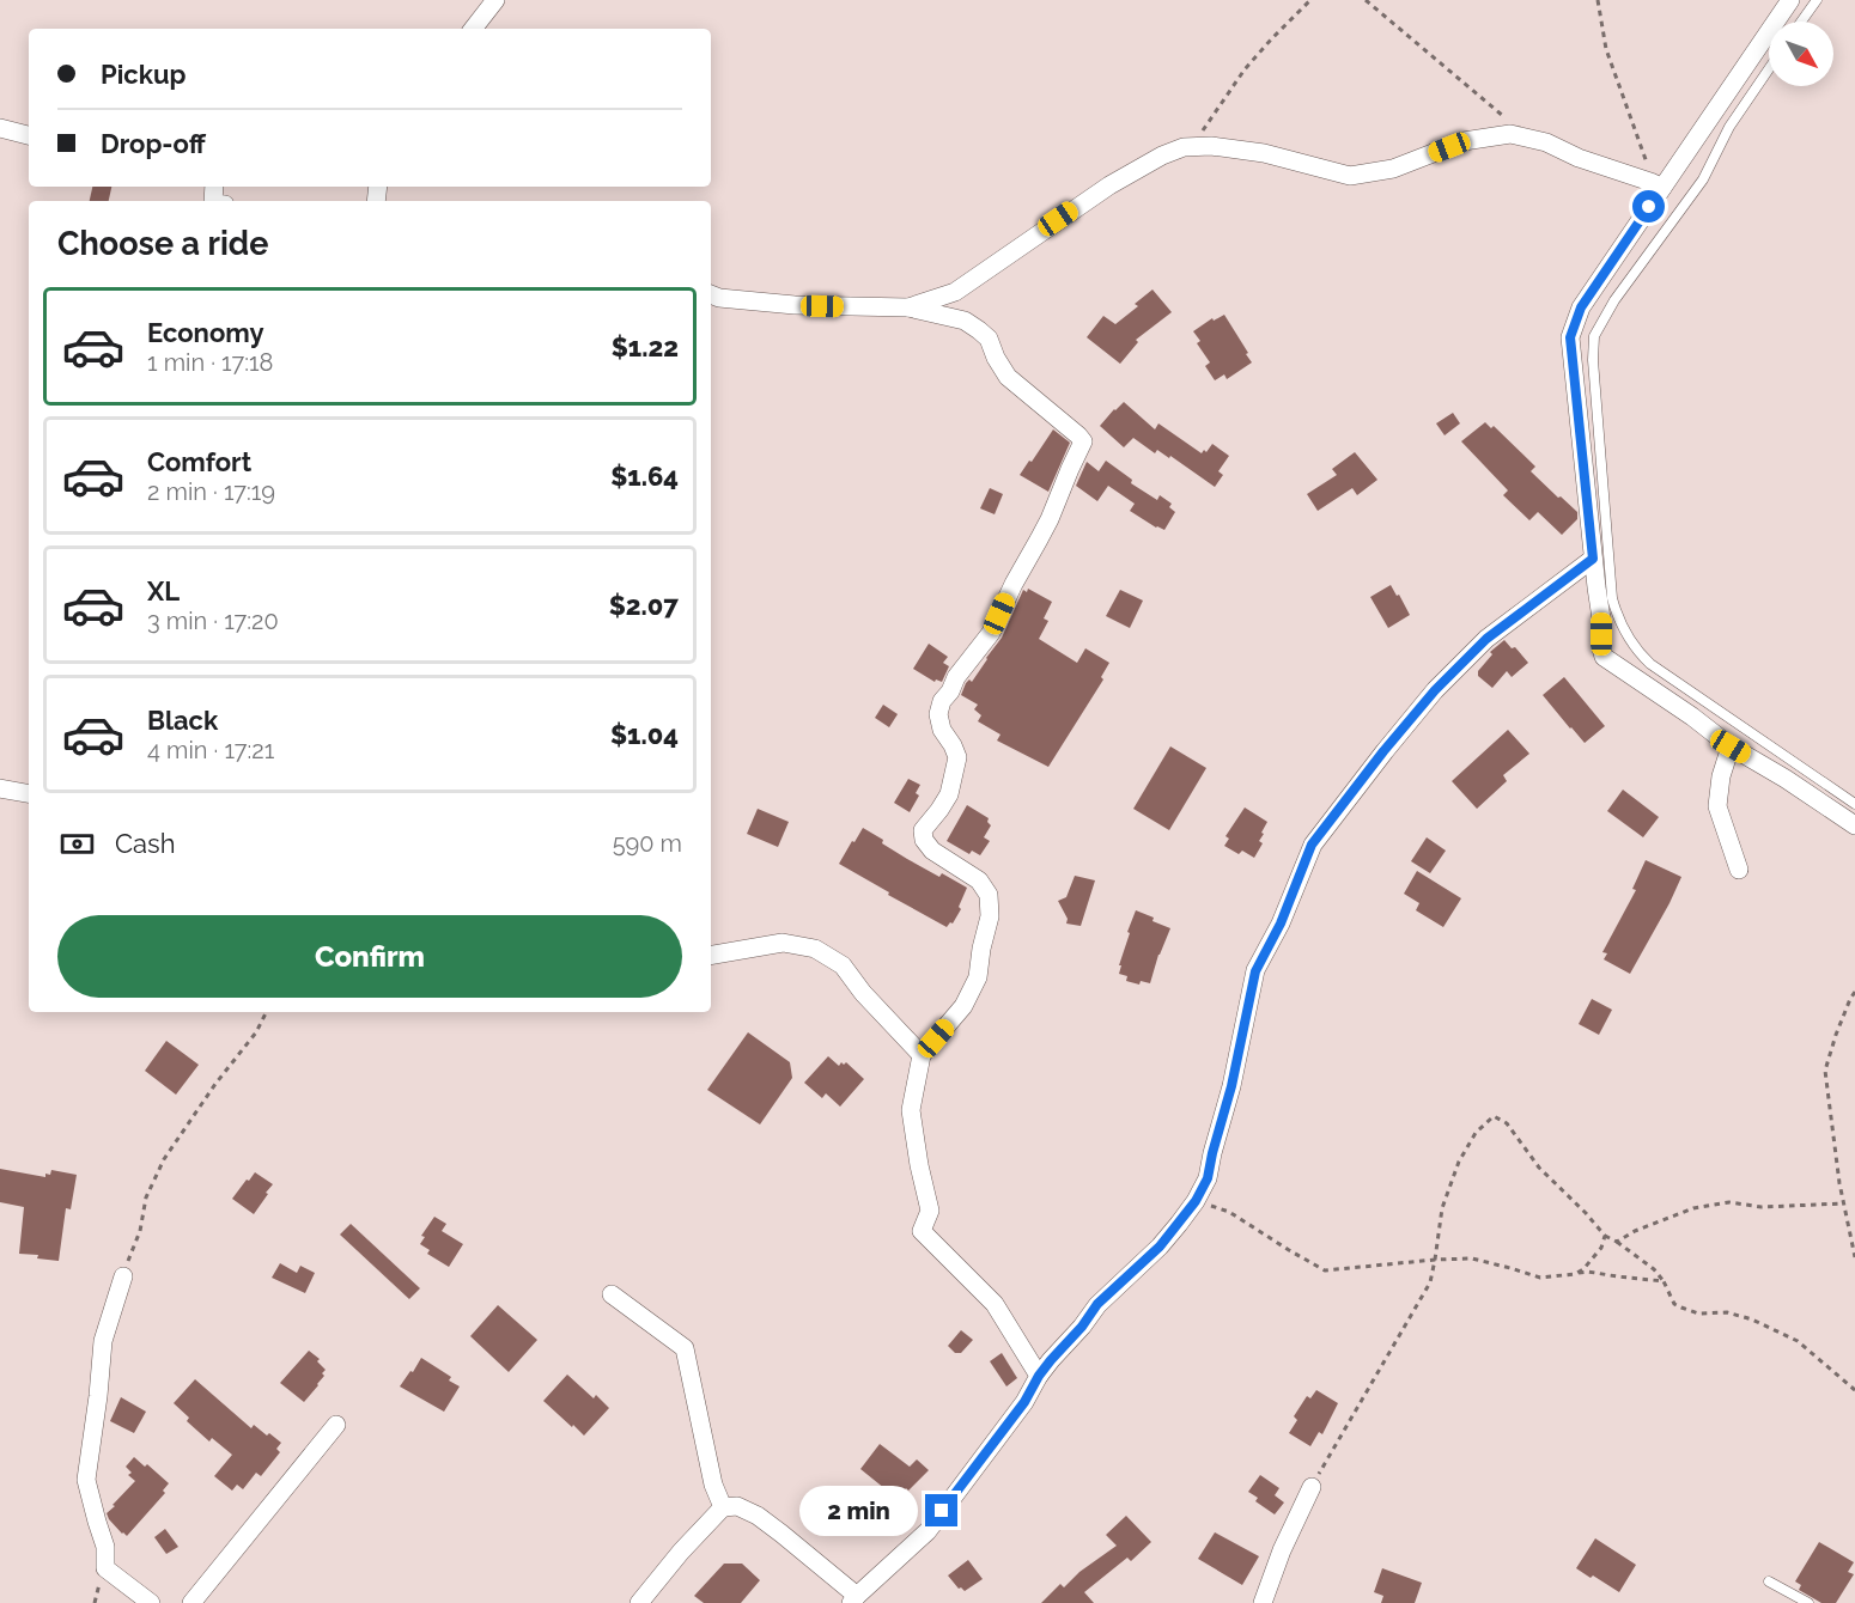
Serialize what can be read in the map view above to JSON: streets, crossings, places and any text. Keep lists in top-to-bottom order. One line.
{"north":"bottom right","page":{"banner":["Pickup","Drop-off"],"heading":"Choose a ride","list":[{"name":"Economy","note":"1 min · 17:18","value":"$1.22"},{"name":"Comfort","note":"2 min · 17:19","value":"$1.64"},{"name":"XL","note":"3 min · 17:20","value":"$2.07"},{"name":"Black","note":"4 min · 17:21","value":"$1.04"}],"pay":["Cash","590 m"],"buttons":"Confirm","bubble":"2 min"}}
